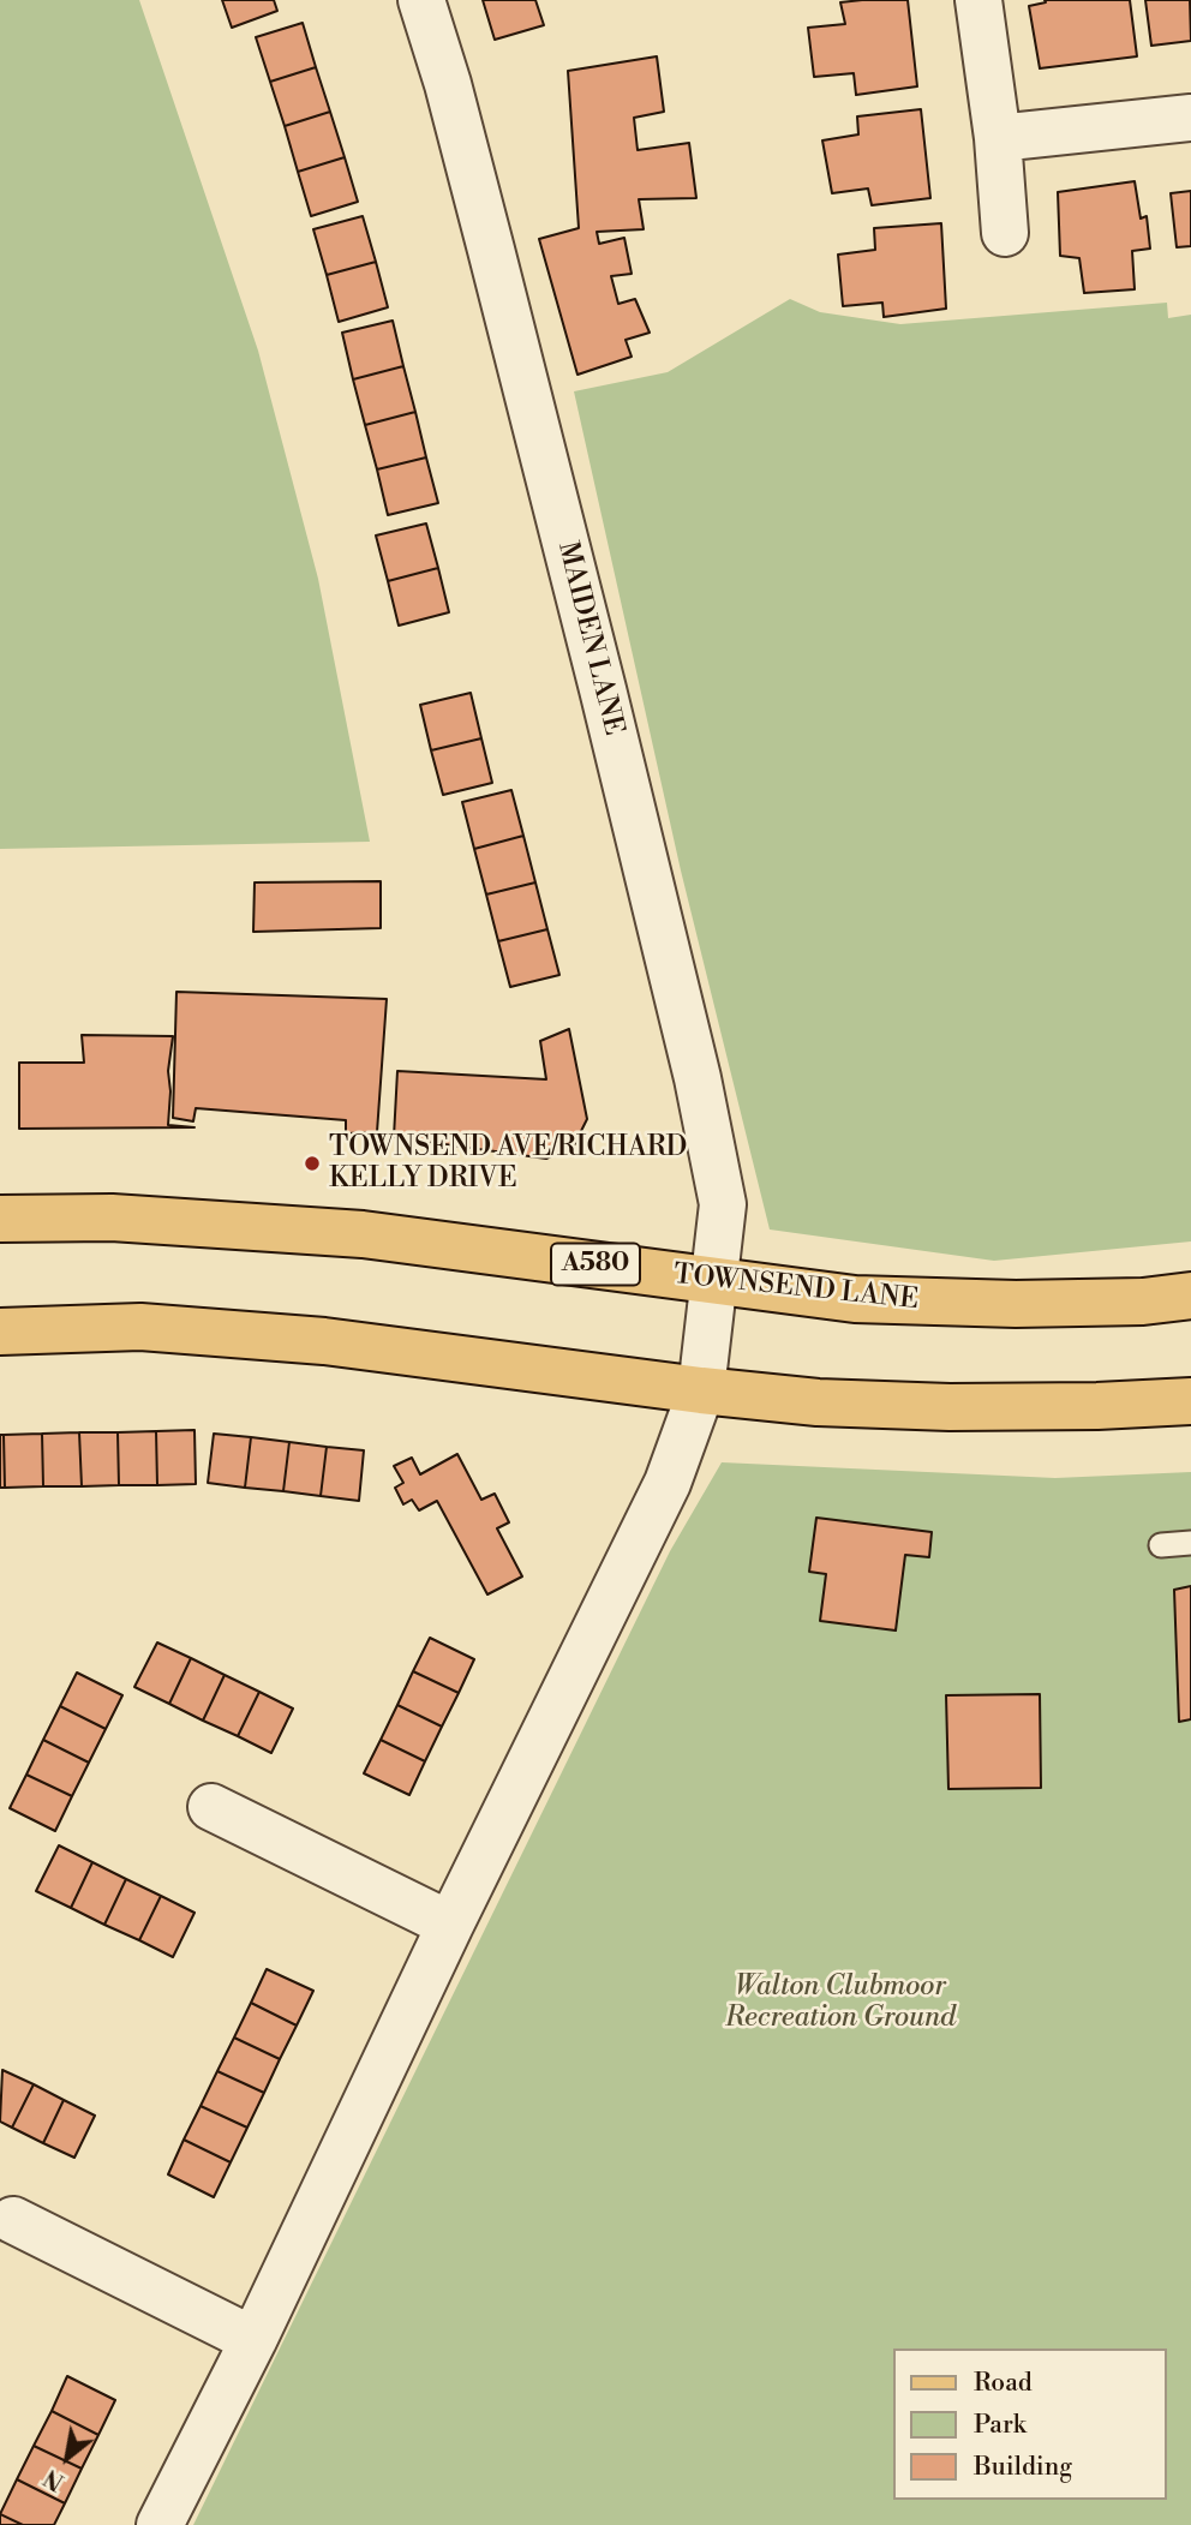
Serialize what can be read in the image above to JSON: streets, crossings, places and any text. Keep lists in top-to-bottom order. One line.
{"streets":{"main road":["A580","TOWNSEND LANE"],"street":["MAIDEN LANE"]},"crossings":[["MAIDEN LANE","TOWNSEND LANE"]],"parks":["Walton Clubmoor Recreation Ground"],"places":["TOWNSEND AVE/RICHARD KELLY DRIVE"],"legend":["Road","Park","Building"],"north":"bottom left"}
